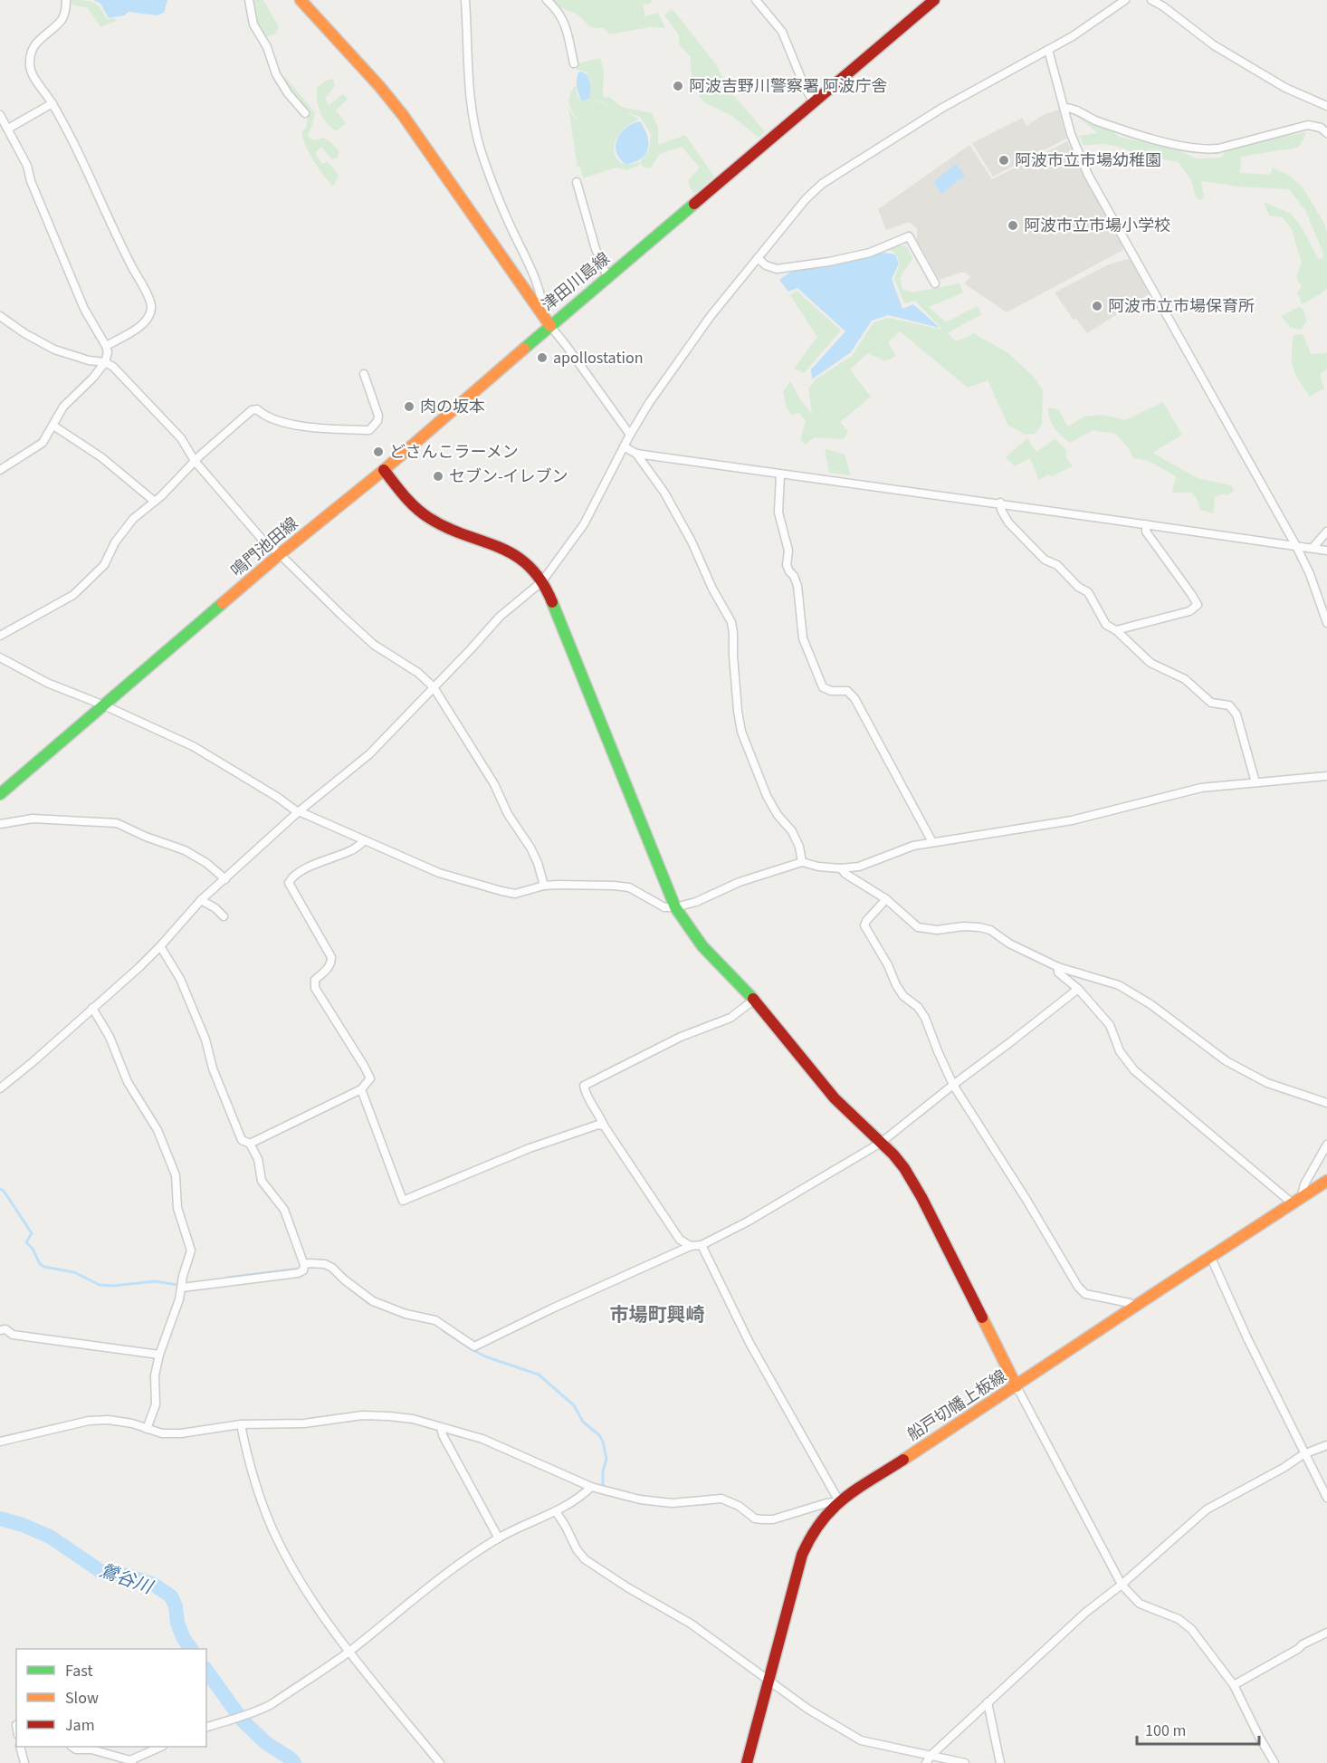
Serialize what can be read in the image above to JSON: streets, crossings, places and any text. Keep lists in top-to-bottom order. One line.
{"streets":{"main road":["津田川島線","鳴門池田線","船戸切幡上板線"]},"crossings":[["津田川島線","鳴門池田線"]],"districts":["市場町興崎"],"water":["鶯谷川"],"places":["阿波吉野川警察署 阿波庁舎","阿波市立市場幼稚園","阿波市立市場小学校","阿波市立市場保育所","apollostation","肉の坂本","どさんこラーメン","セブン-イレブン"],"legend":["Fast","Slow","Jam"],"scale_bar":"100 m"}
